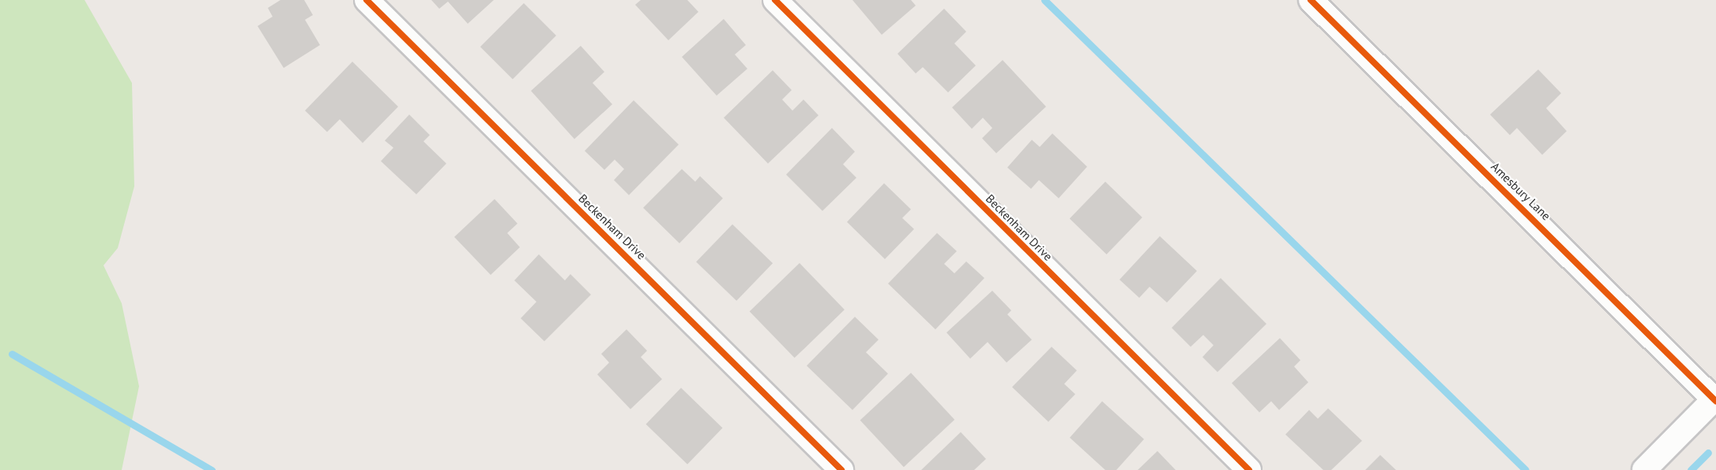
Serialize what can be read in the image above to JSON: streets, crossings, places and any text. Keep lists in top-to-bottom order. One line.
{"streets":{"street":["Amesbury Lane","Beckenham Drive"]}}
